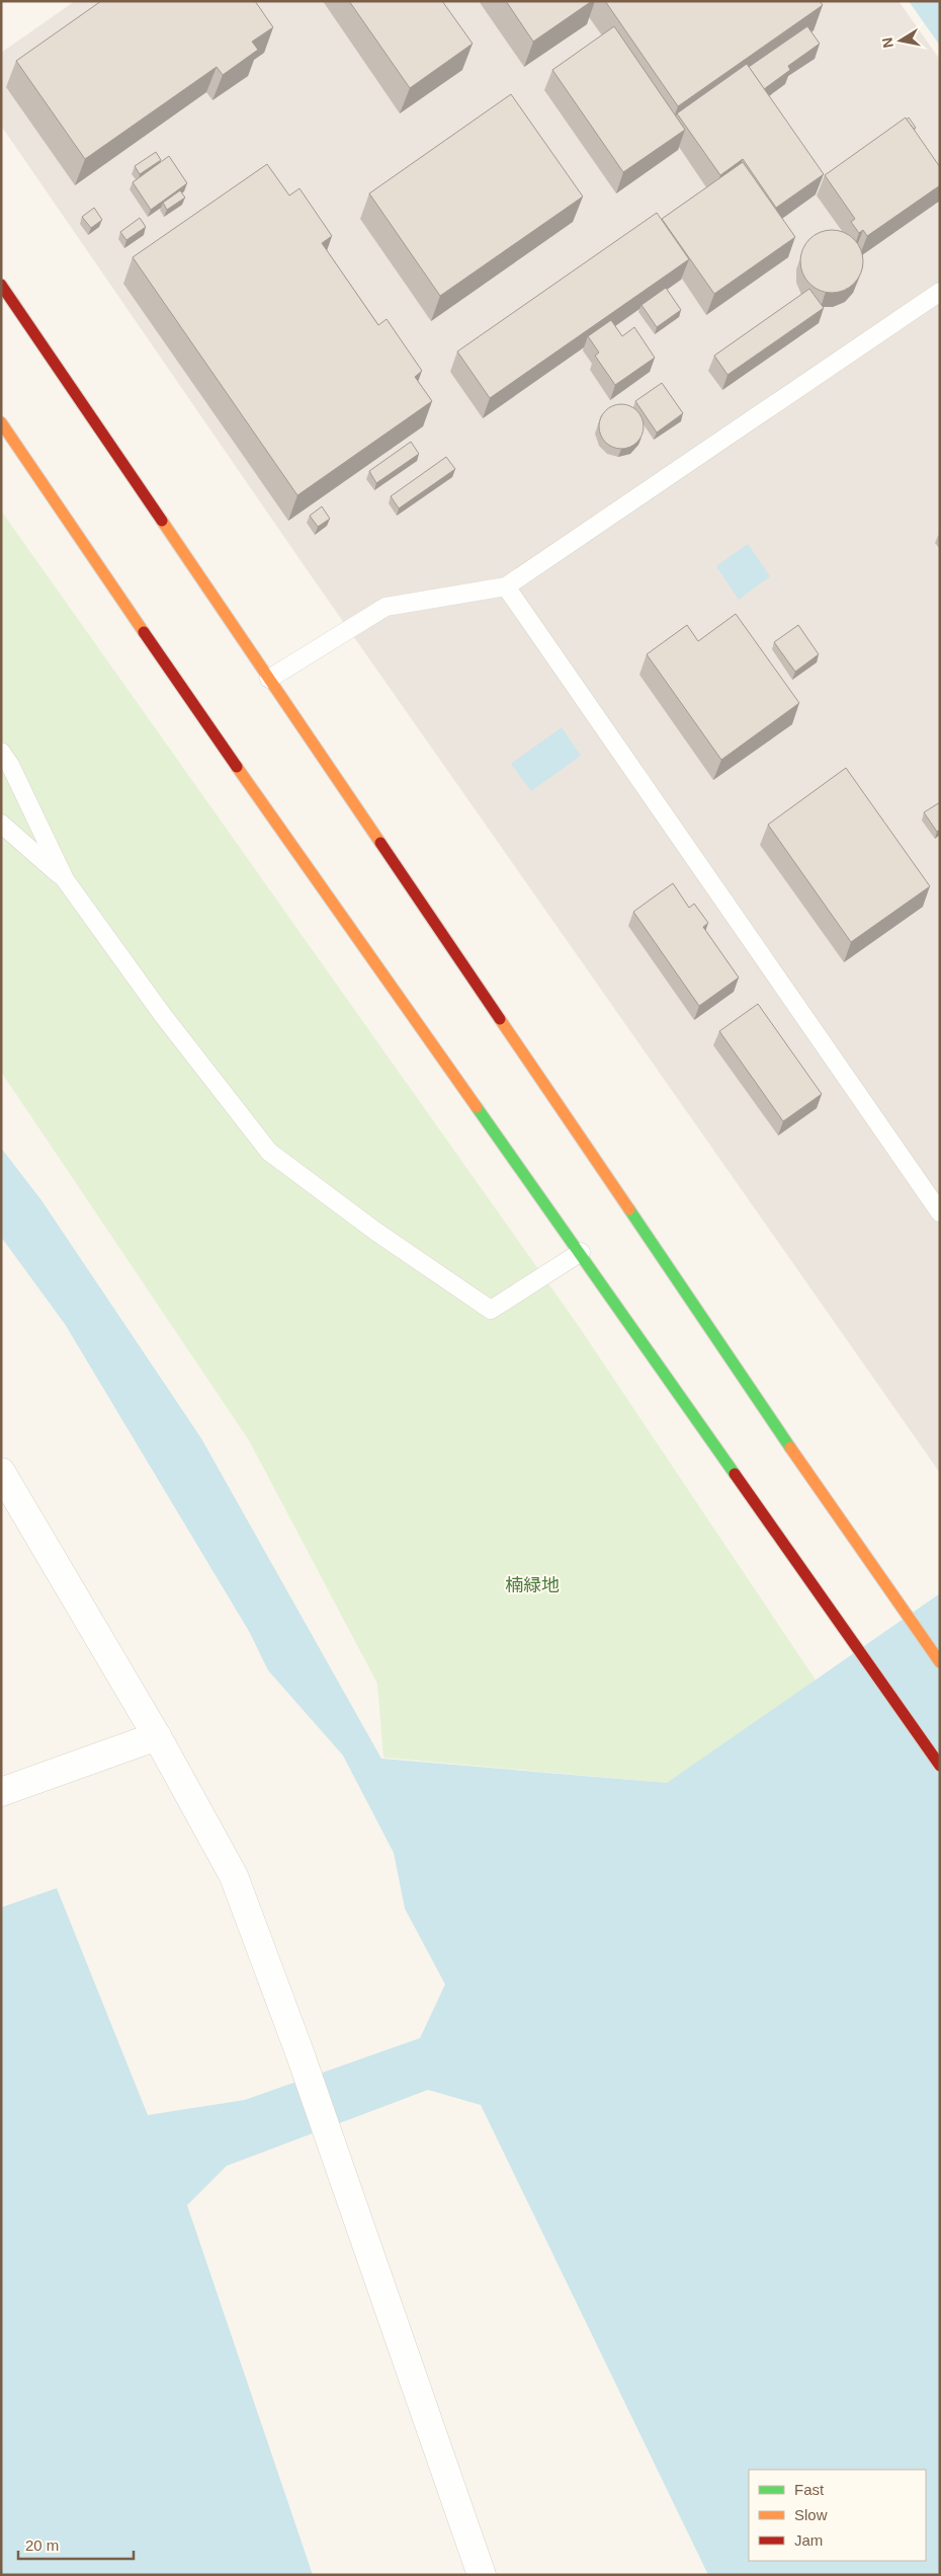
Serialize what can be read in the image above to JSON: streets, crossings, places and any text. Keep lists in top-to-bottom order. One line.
{"parks":["楠緑地"],"legend":["Fast","Slow","Jam"],"scale_bar":"20 m","north":"left"}
